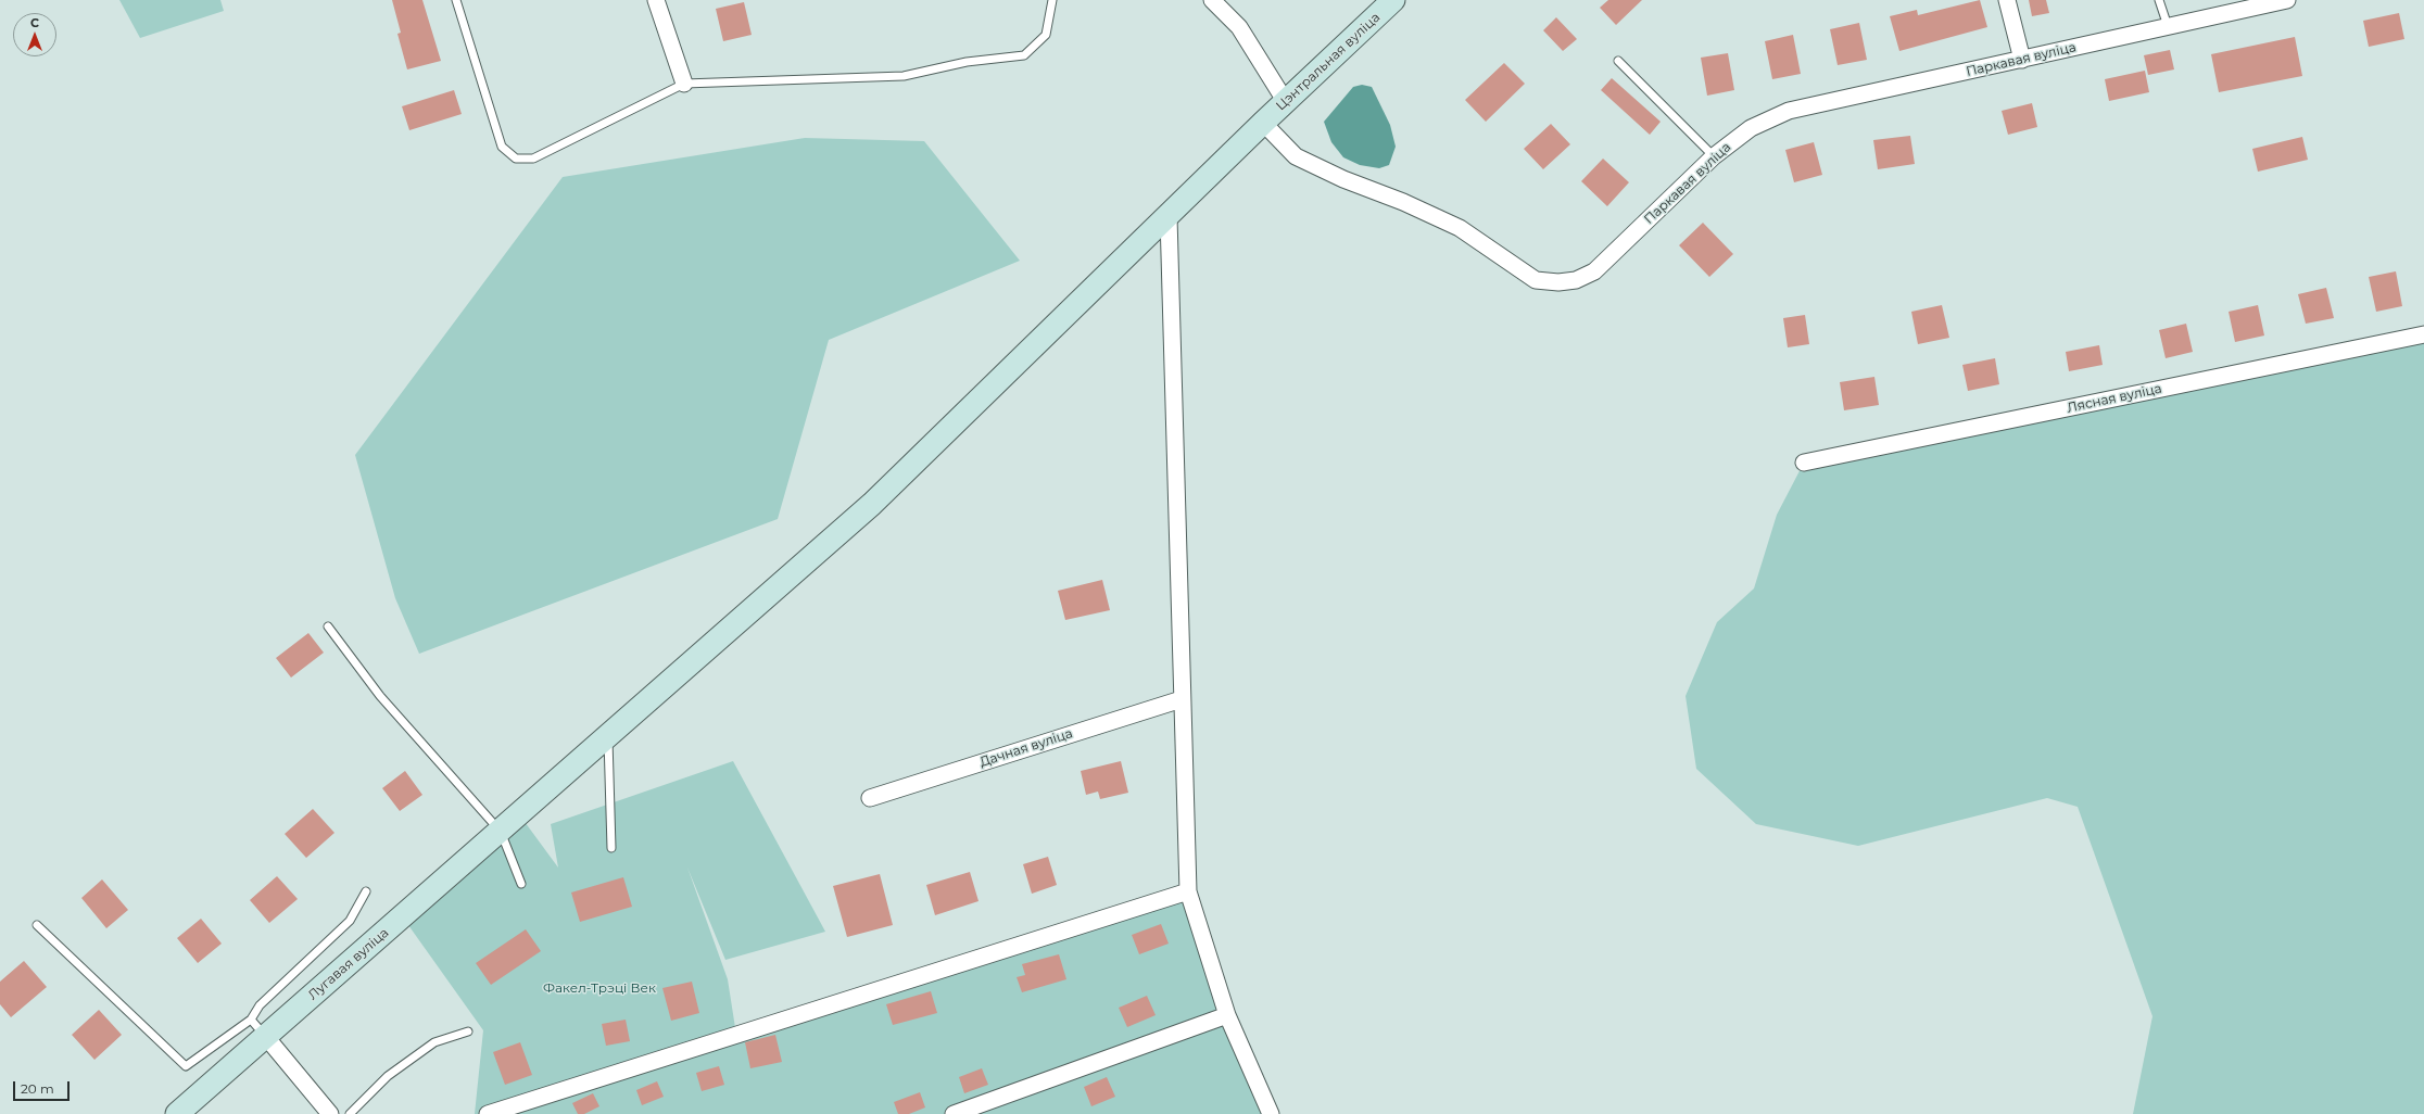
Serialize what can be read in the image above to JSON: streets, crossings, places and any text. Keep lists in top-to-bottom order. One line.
{"streets":{"street":["Паркавая вуліца","Цэнтральная вуліца","Лясная вуліца","Дачная вуліца","Лугавая вуліца"]},"crossings":[["Паркавая вуліца","Цэнтральная вуліца"],["Цэнтральная вуліца","Лугавая вуліца"]],"parks":["Факел-Трэці Век"],"scale_bar":"20 m","north":"top"}
